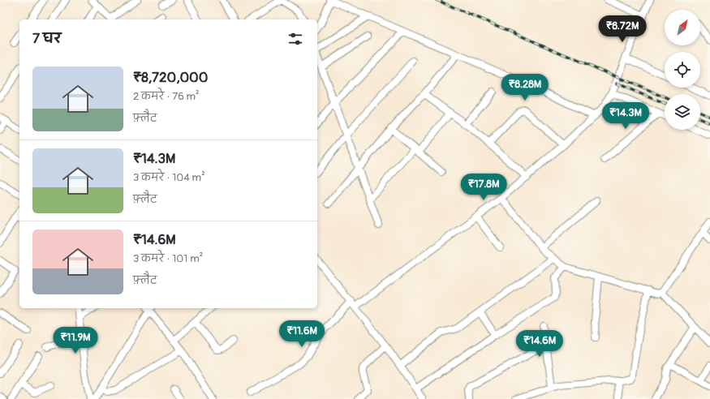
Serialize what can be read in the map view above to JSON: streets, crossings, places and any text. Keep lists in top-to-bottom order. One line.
{"north":"top right","page":{"price":["₹8.72M","₹8.28M","₹14.3M","₹17.8M","₹11.6M","₹11.9M","₹14.6M"],"heading":"7 घर","list":[{"name":"₹8,720,000","note":"2 कमरे · 76 m² · फ़्लैट"},{"name":"₹14.3M","note":"3 कमरे · 104 m² · फ़्लैट"},{"name":"₹14.6M","note":"3 कमरे · 101 m² · फ़्लैट"}]}}
